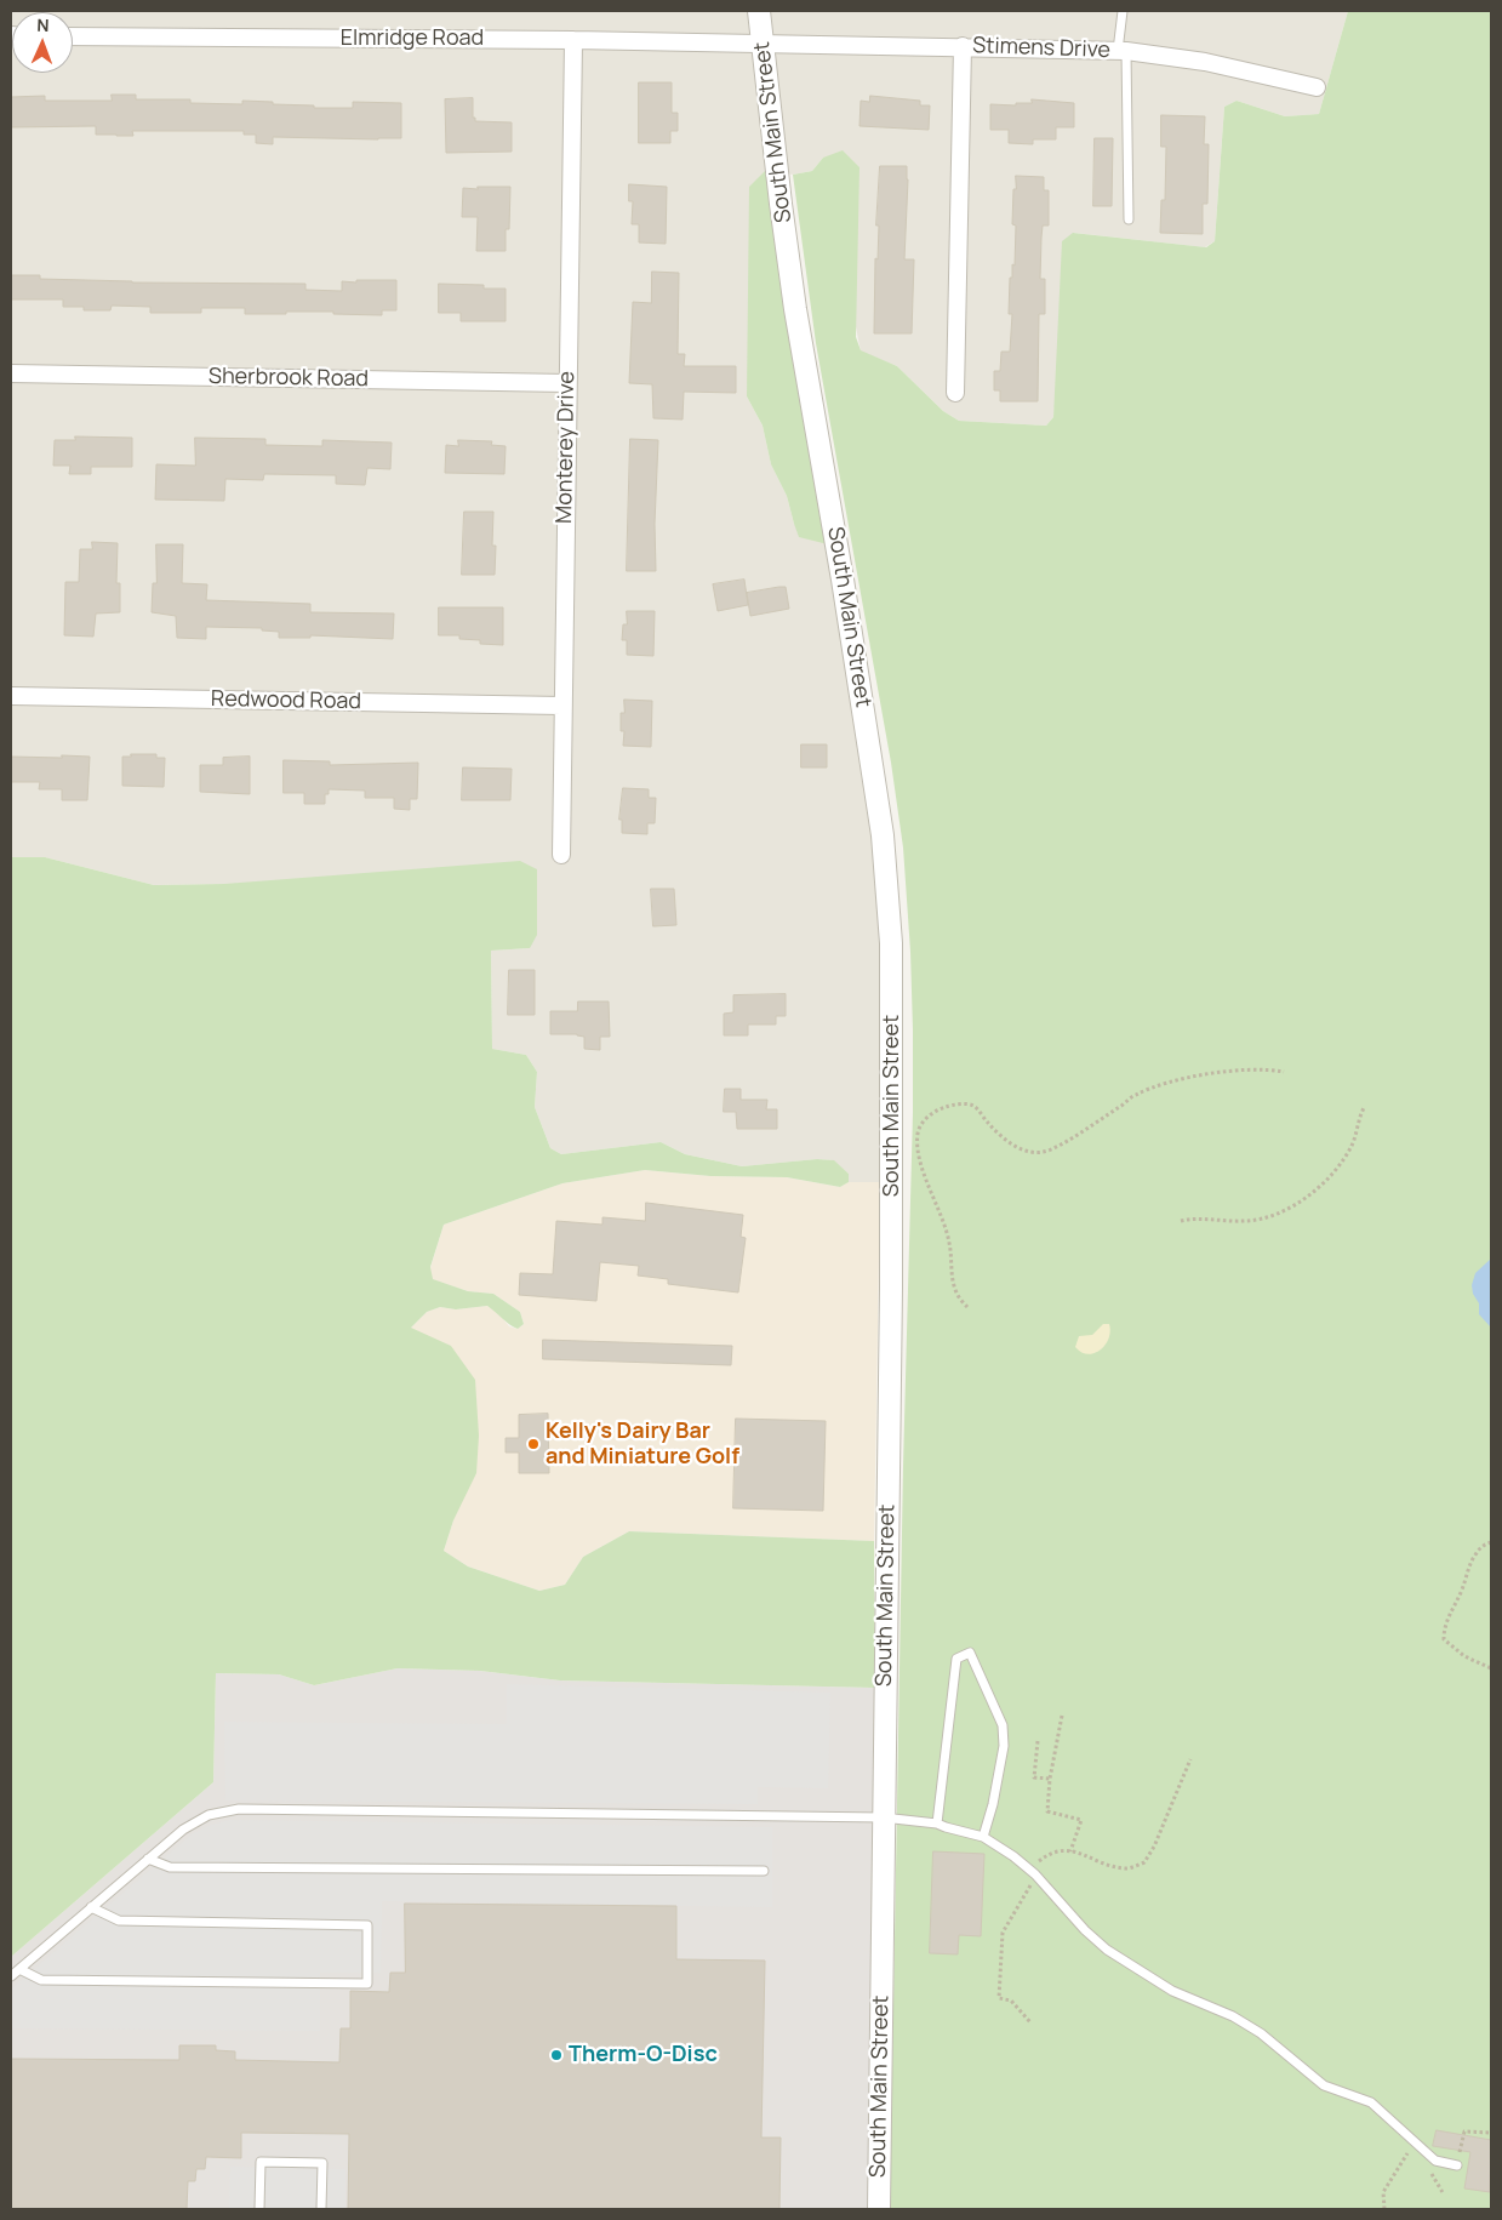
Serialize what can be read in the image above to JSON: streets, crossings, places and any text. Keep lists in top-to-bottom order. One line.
{"streets":{"street":["Elmridge Road","Stimens Drive","South Main Street","Sherbrook Road","Monterey Drive","Redwood Road"]},"crossings":[["Elmridge Road","Stimens Drive"],["Elmridge Road","South Main Street"],["Elmridge Road","Monterey Drive"],["Stimens Drive","South Main Street"],["Sherbrook Road","Monterey Drive"],["Monterey Drive","Redwood Road"]],"places":["Kelly's Dairy Bar and Miniature Golf","Therm-O-Disc"],"north":"top"}
